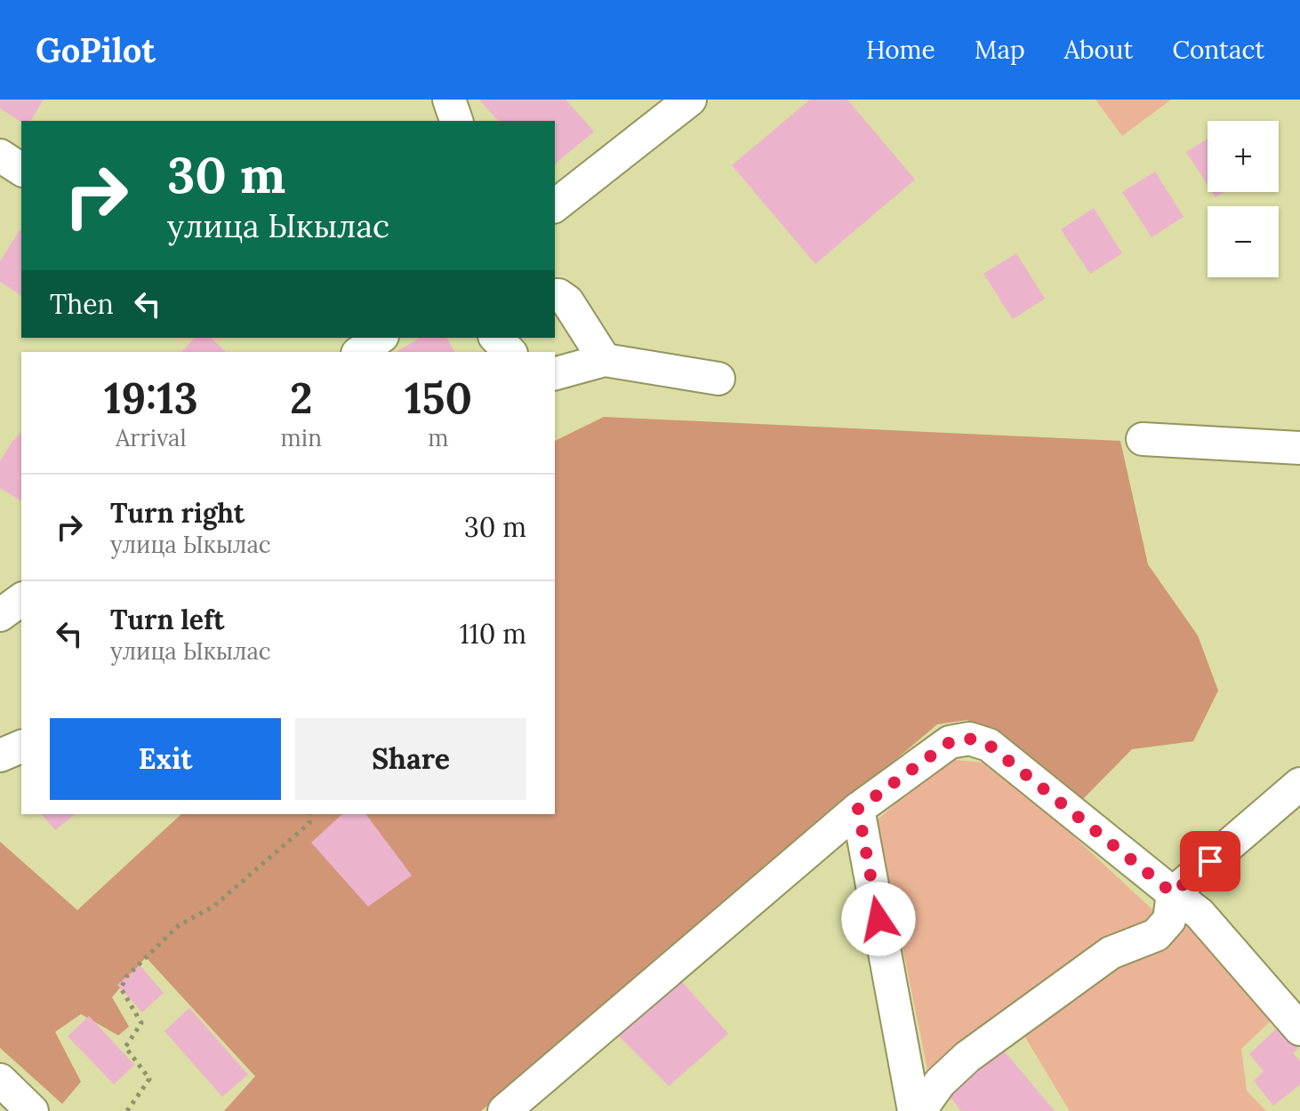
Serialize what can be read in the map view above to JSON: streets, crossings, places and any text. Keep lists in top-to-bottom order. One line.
{"page":{"header":"GoPilot","nav":["Home","Map","About","Contact"],"map_buttons":["+","−"],"turn":["30 m","улица Ыкылас"],"then":"Then","eta":["19:13","Arrival","2","min","150","m"],"list":[{"name":"Turn right","note":"улица Ыкылас","value":"30 m"},{"name":"Turn left","note":"улица Ыкылас","value":"110 m"}],"buttons":["Exit","Share"]}}
